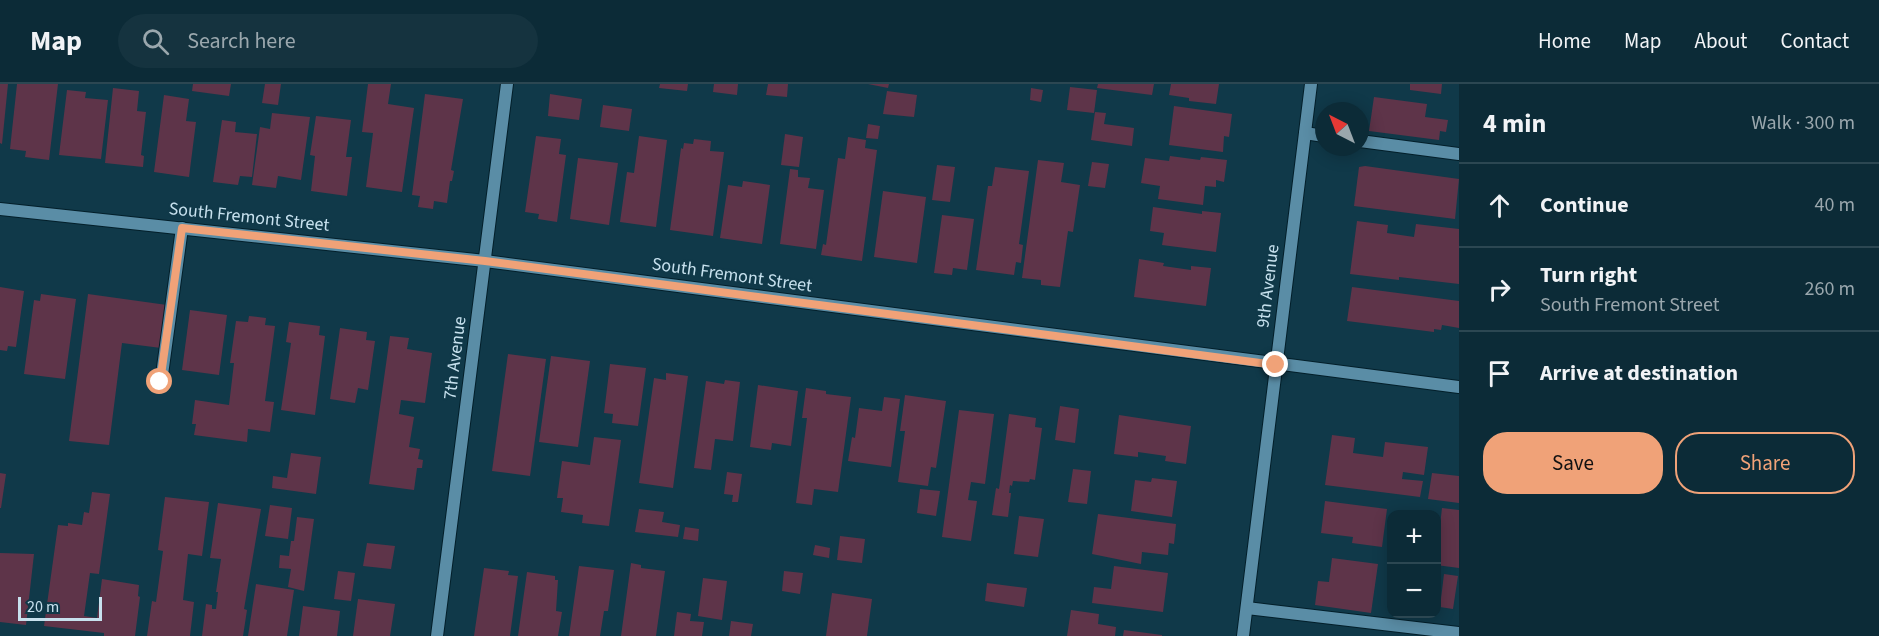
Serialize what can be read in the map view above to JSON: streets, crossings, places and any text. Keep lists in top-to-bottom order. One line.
{"streets":{"street":["South Fremont Street","9th Avenue","7th Avenue"]},"crossings":[["South Fremont Street","9th Avenue"],["South Fremont Street","7th Avenue"]],"scale_bar":"20 m","north":"top left","page":{"header":"Map","search":"Search here","nav":["Home","Map","About","Contact"],"heading":["4 min","Walk · 300 m"],"list":[["Continue","40 m"],["Turn right","South Fremont Street","260 m"],"Arrive at destination"],"buttons":["Save","Share"],"map_buttons":["+","−"],"scale":"20 m"}}
